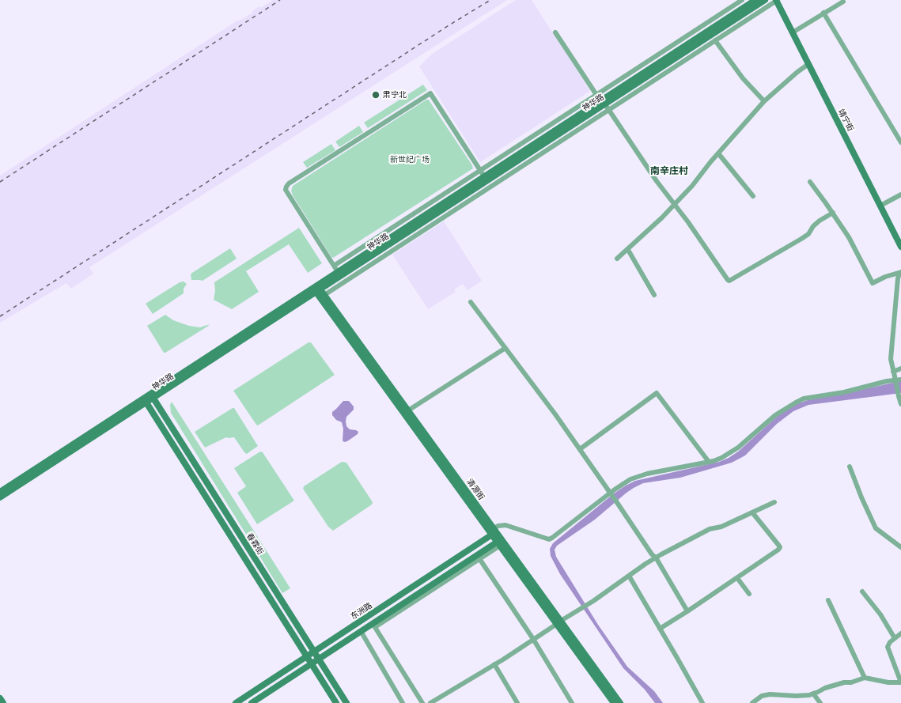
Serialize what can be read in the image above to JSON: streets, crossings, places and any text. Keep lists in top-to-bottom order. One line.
{"streets":{"main road":["神华路","靖宁街","清源街","春霖街","东洲路"]},"crossings":[["神华路","清源街"],["神华路","春霖街"],["清源街","东洲路"],["春霖街","东洲路"]],"districts":["南辛庄村"],"parks":["新世纪广场"],"places":["肃宁北"]}
